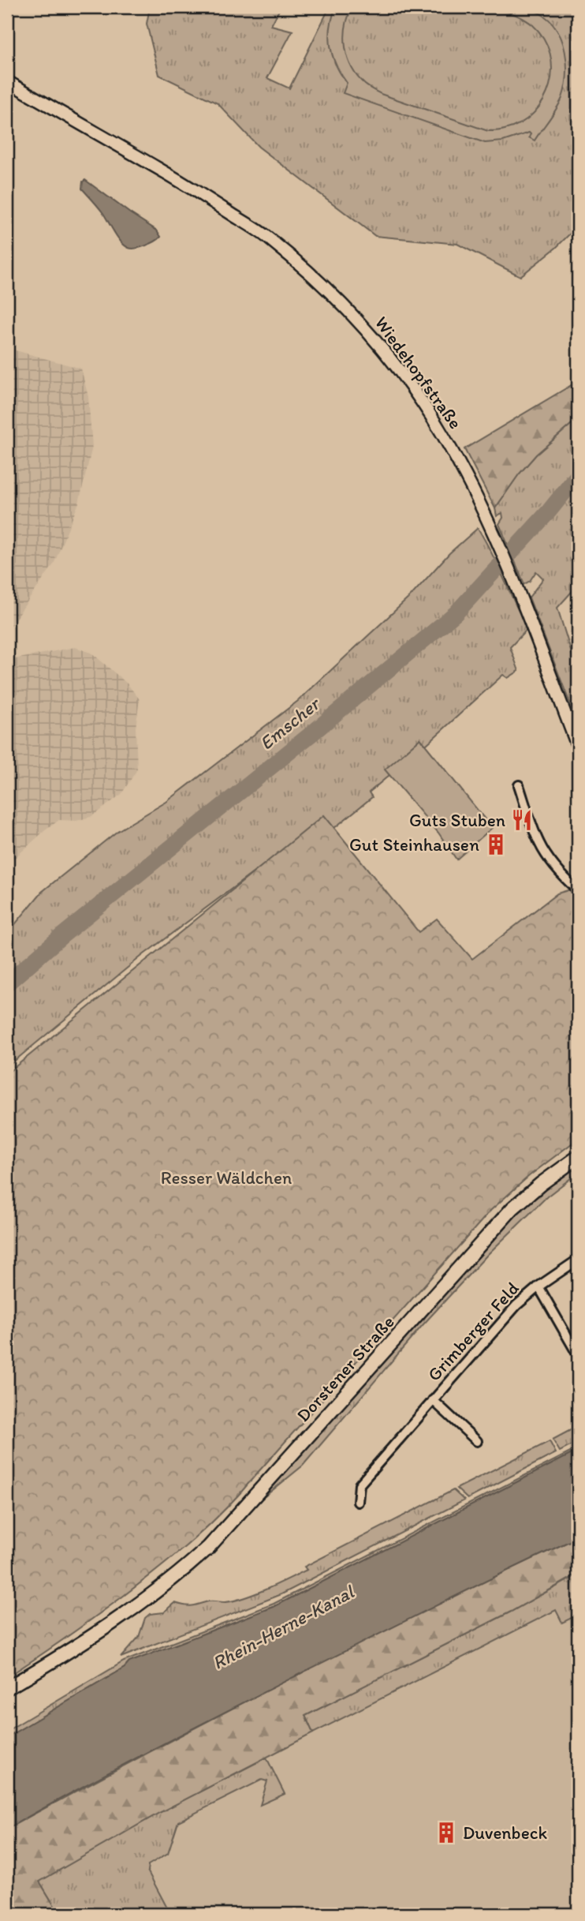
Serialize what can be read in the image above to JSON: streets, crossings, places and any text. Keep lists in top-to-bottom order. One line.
{"streets":{"main road":["Wiedehopfstraße","Dorstener Straße"],"street":["Grimberger Feld"]},"water":["Emscher","Rhein-Herne-Kanal"],"parks":["Resser Wäldchen"],"places":{"restaurant":["Guts Stuben"],"building":["Gut Steinhausen","Duvenbeck"]}}
